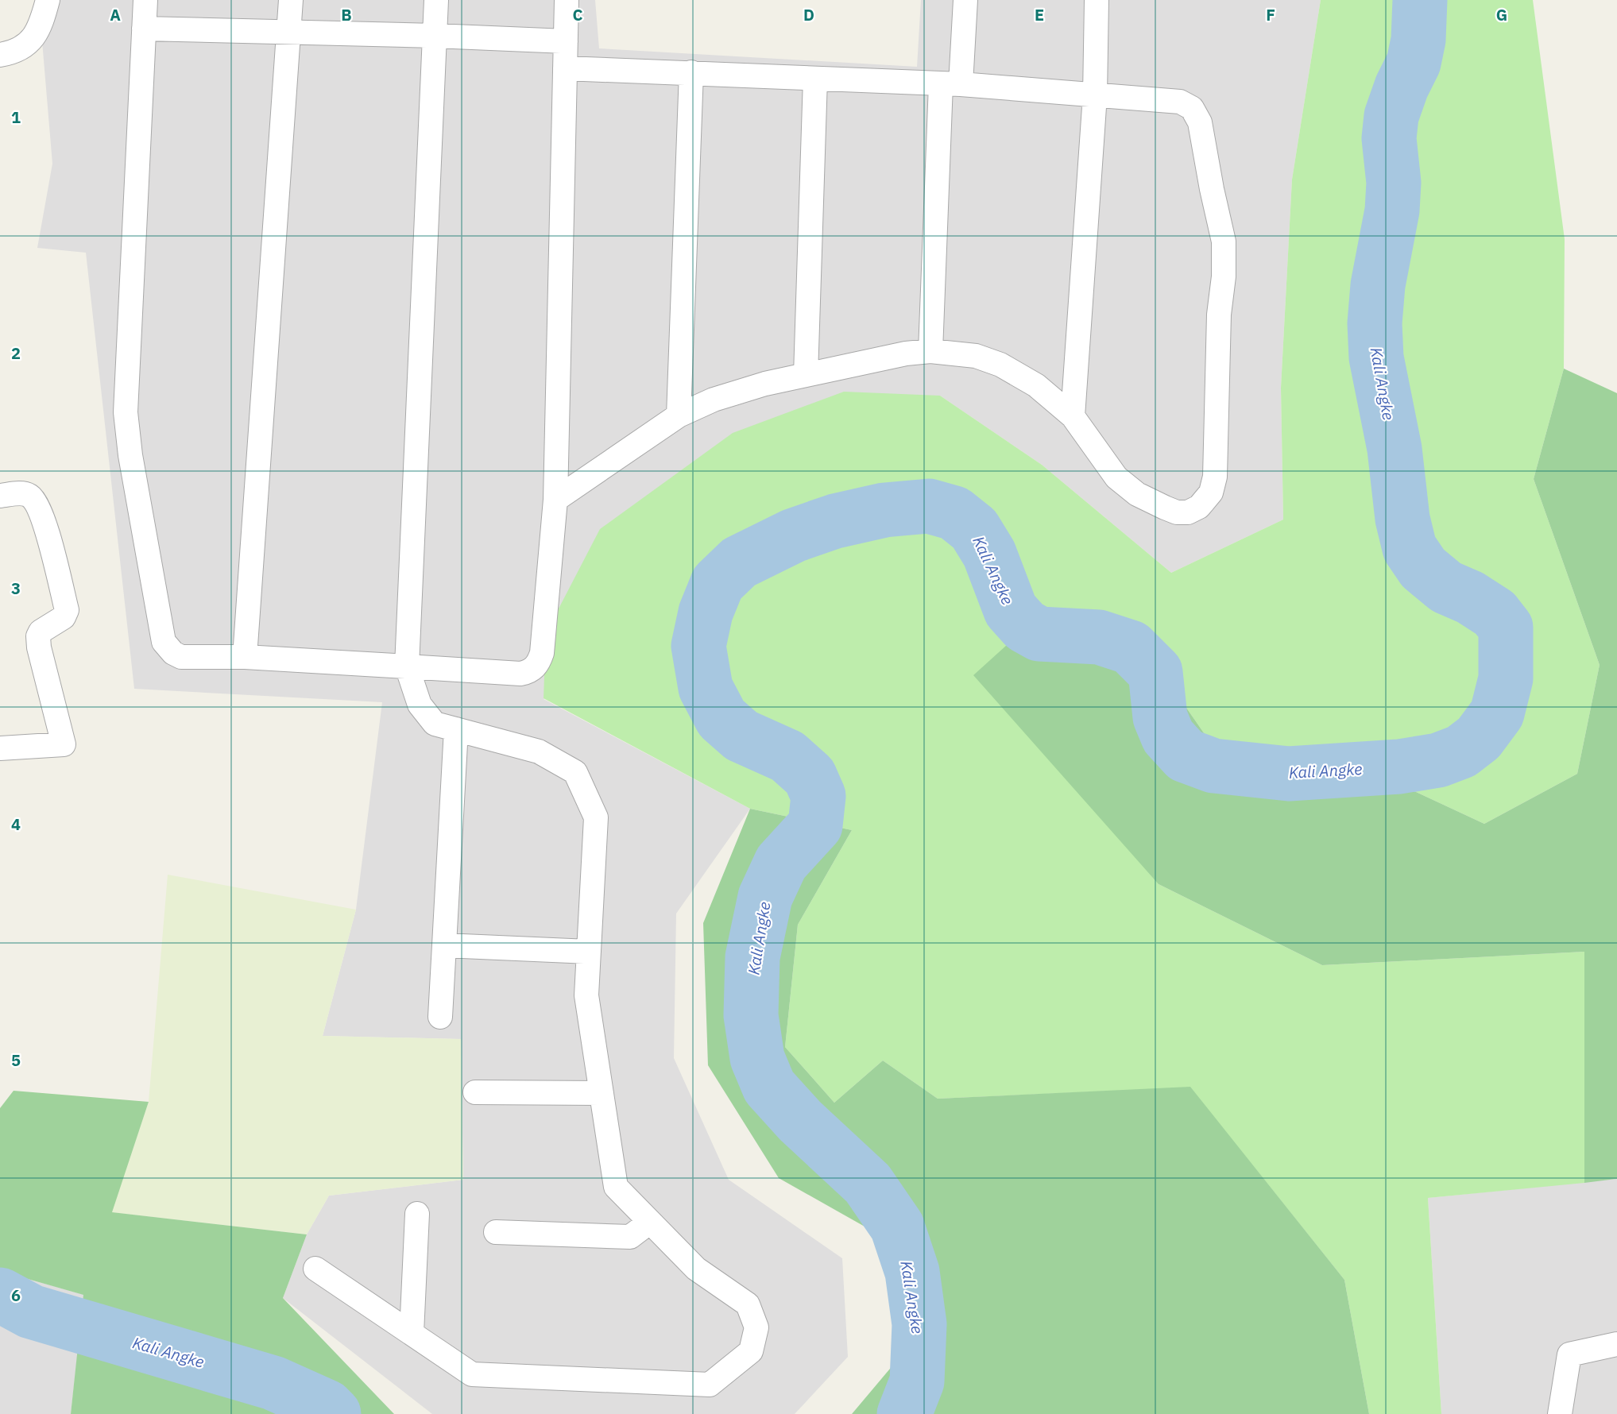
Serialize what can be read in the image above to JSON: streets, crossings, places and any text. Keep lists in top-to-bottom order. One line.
{"water":["Kali Angke"],"grid":{"columns":["A","B","C","D","E","F","G"],"rows":["1","2","3","4","5","6"]}}
